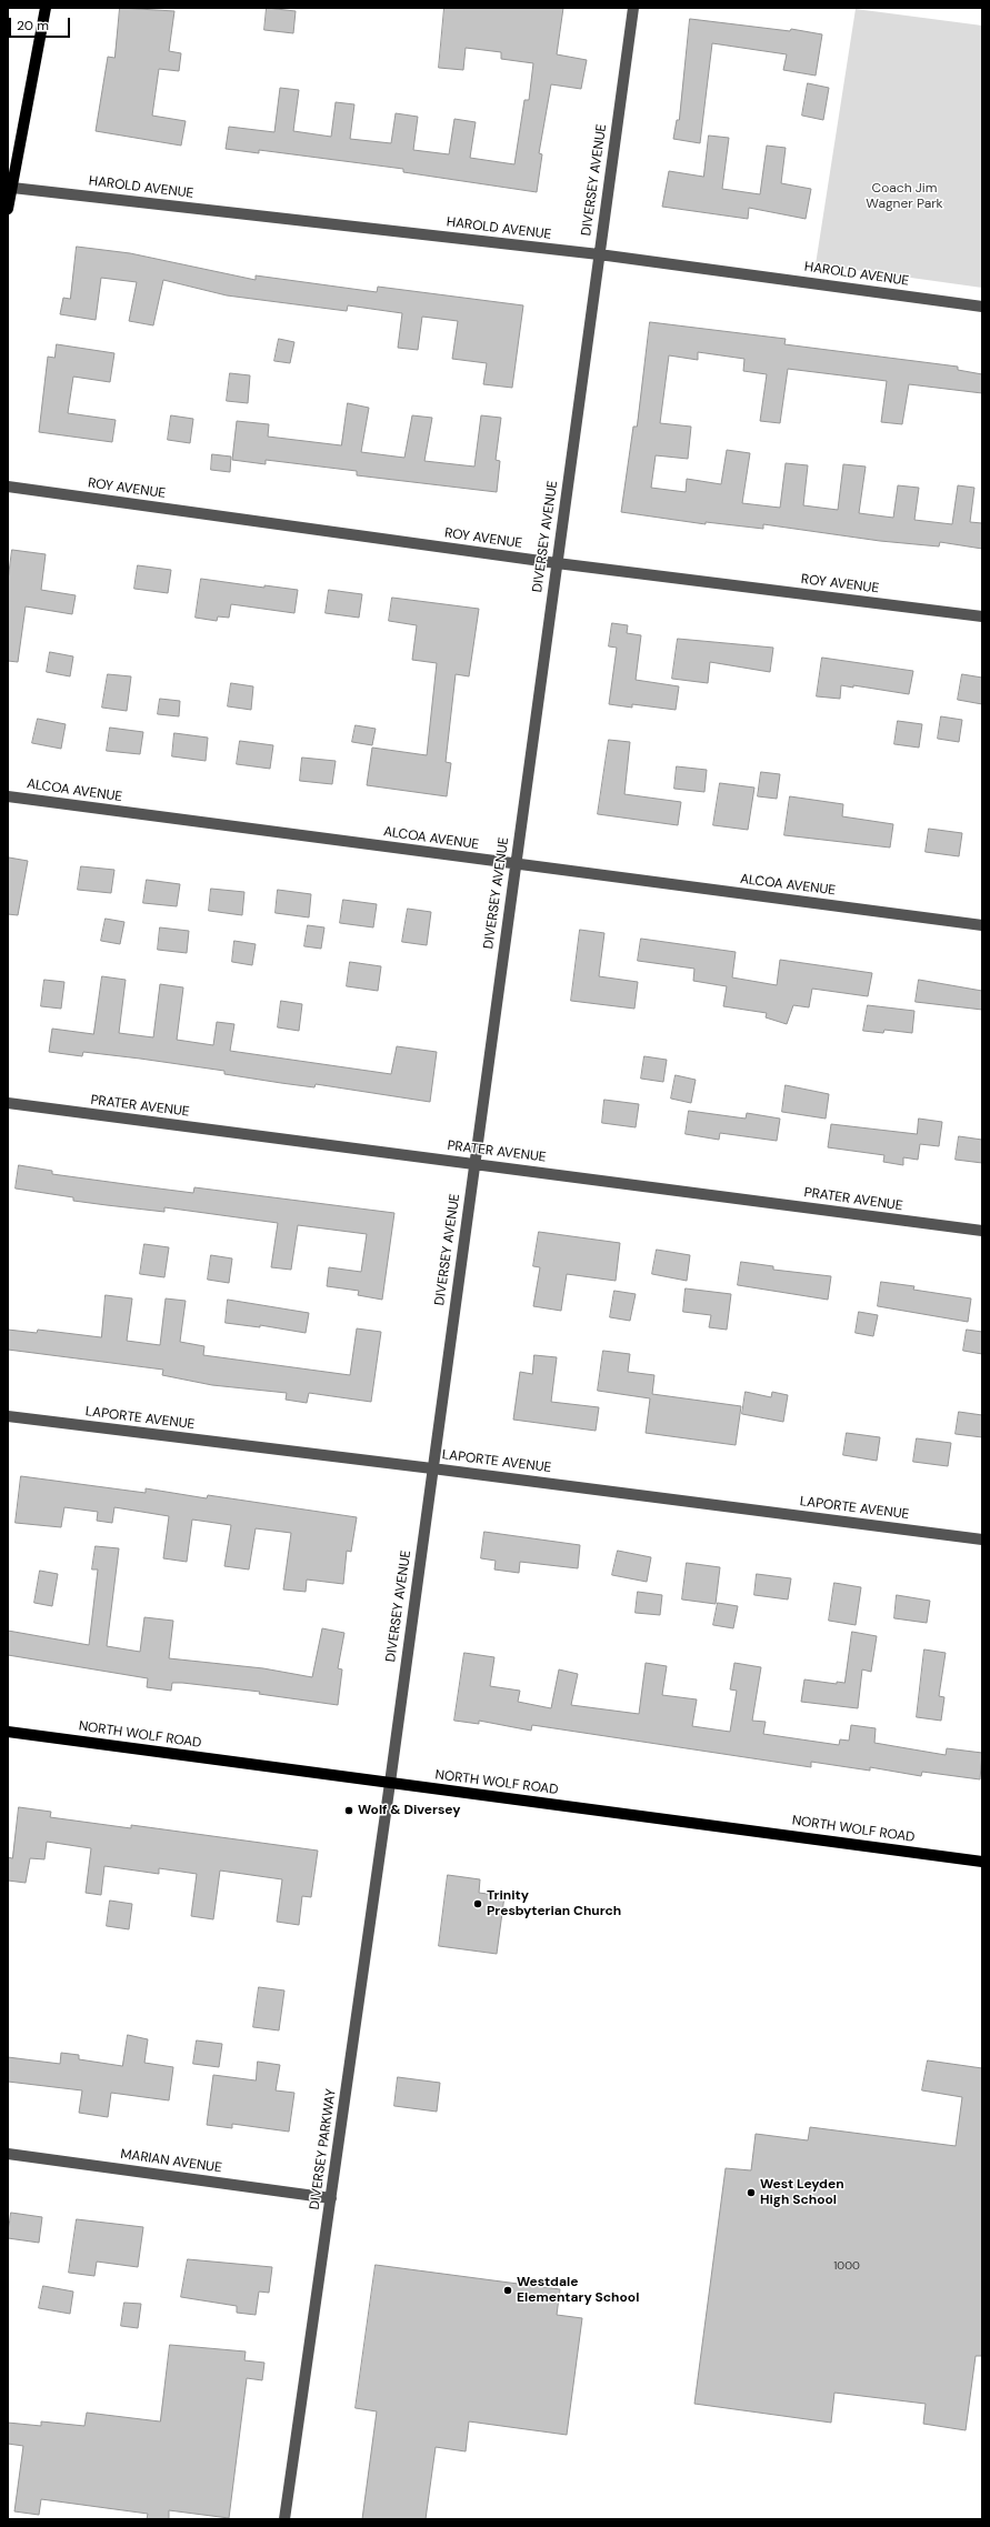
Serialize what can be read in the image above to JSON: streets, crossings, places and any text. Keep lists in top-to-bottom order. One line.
{"streets":{"main road":["NORTH WOLF ROAD"],"street":["DIVERSEY AVENUE","HAROLD AVENUE","ROY AVENUE","ALCOA AVENUE","PRATER AVENUE","LAPORTE AVENUE","DIVERSEY PARKWAY","MARIAN AVENUE"]},"crossings":[["DIVERSEY AVENUE","HAROLD AVENUE"],["DIVERSEY AVENUE","ROY AVENUE"],["DIVERSEY AVENUE","ALCOA AVENUE"],["DIVERSEY AVENUE","PRATER AVENUE"],["DIVERSEY AVENUE","LAPORTE AVENUE"],["DIVERSEY AVENUE","NORTH WOLF ROAD"],["DIVERSEY AVENUE","DIVERSEY PARKWAY"],["NORTH WOLF ROAD","DIVERSEY PARKWAY"],["DIVERSEY PARKWAY","MARIAN AVENUE"]],"parks":["Coach Jim Wagner Park"],"places":["Wolf & Diversey","Trinity Presbyterian Church","West Leyden High School","Westdale Elementary School"],"house_numbers":["1000"],"scale_bar":"20 m"}
